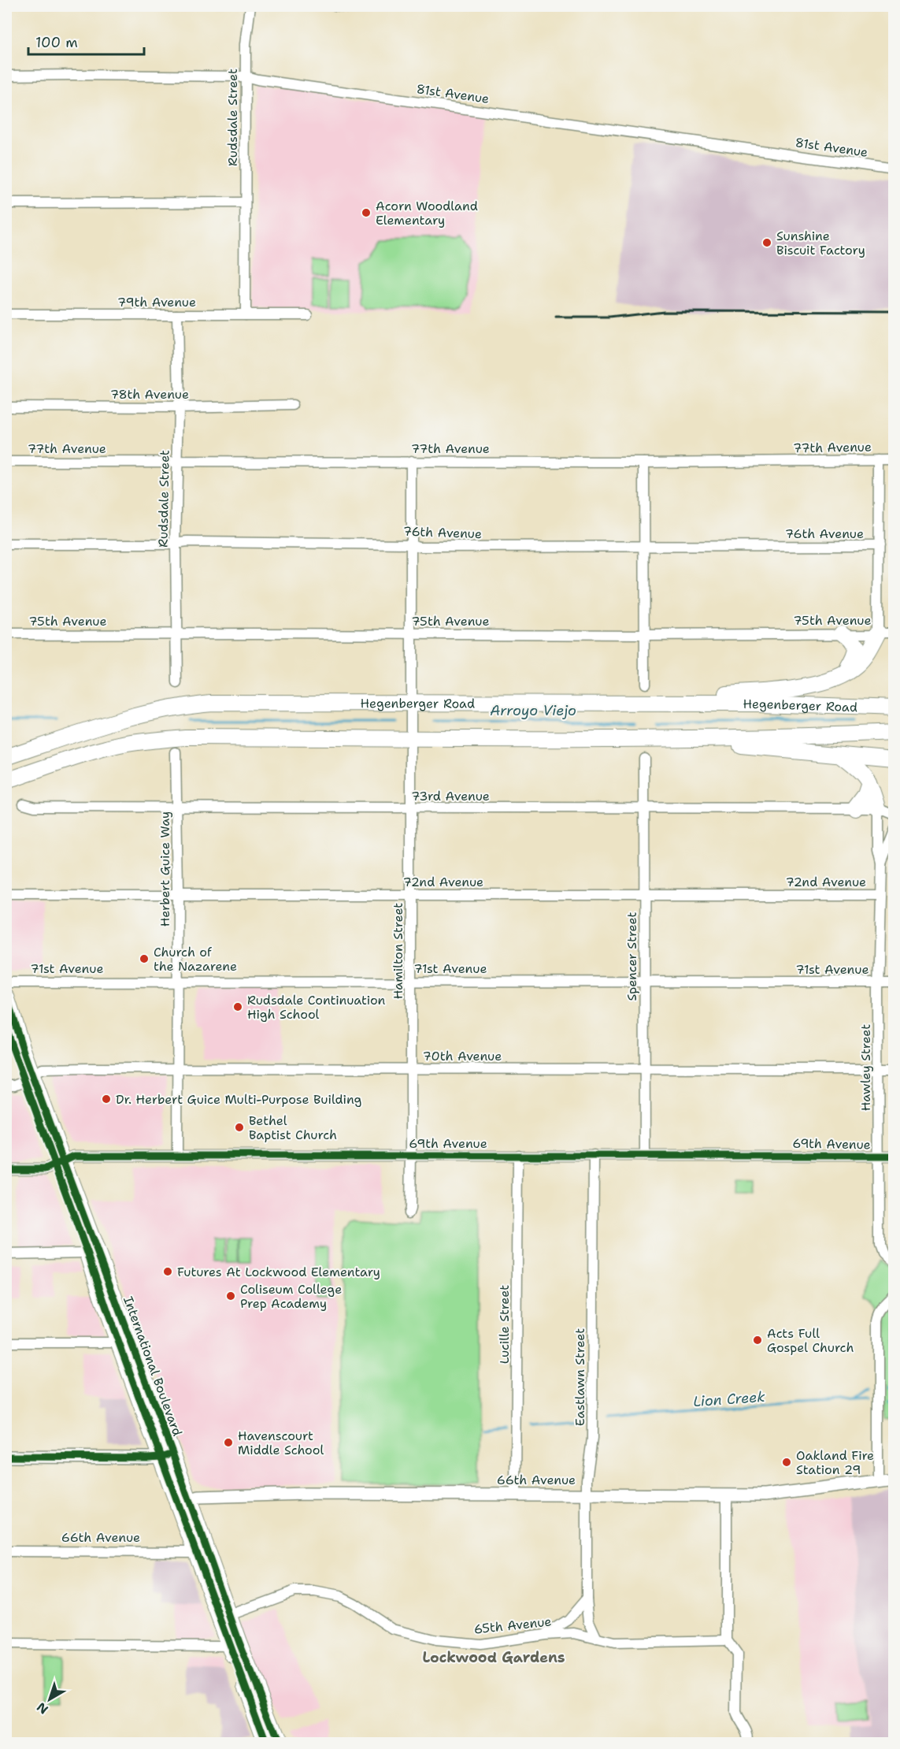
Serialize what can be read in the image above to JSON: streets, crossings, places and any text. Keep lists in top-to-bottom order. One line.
{"streets":{"main road":["Hegenberger Road","International Boulevard"],"street":["81st Avenue","Rudsdale Street","79th Avenue","78th Avenue","77th Avenue","76th Avenue","75th Avenue","73rd Avenue","Herbert Guice Way","72nd Avenue","Hamilton Street","Spencer Street","71st Avenue","70th Avenue","Hawley Street","69th Avenue","Lucille Street","Eastlawn Street","66th Avenue","65th Avenue"]},"crossings":[["81st Avenue","Rudsdale Street"],["Rudsdale Street","79th Avenue"],["Rudsdale Street","78th Avenue"],["Rudsdale Street","77th Avenue"],["Rudsdale Street","76th Avenue"],["Rudsdale Street","75th Avenue"],["77th Avenue","Hamilton Street"],["76th Avenue","Hamilton Street"],["75th Avenue","Hamilton Street"],["Hegenberger Road","Hamilton Street"],["73rd Avenue","Herbert Guice Way"],["73rd Avenue","Hamilton Street"],["73rd Avenue","Spencer Street"],["73rd Avenue","Hawley Street"],["Herbert Guice Way","72nd Avenue"],["Herbert Guice Way","71st Avenue"],["Herbert Guice Way","70th Avenue"],["Herbert Guice Way","69th Avenue"],["72nd Avenue","Hamilton Street"],["72nd Avenue","Spencer Street"],["72nd Avenue","Hawley Street"],["Hamilton Street","71st Avenue"],["Hamilton Street","70th Avenue"],["Hamilton Street","69th Avenue"],["Spencer Street","71st Avenue"],["Spencer Street","70th Avenue"],["Spencer Street","69th Avenue"],["71st Avenue","Hawley Street"],["70th Avenue","Hawley Street"],["70th Avenue","International Boulevard"],["Hawley Street","69th Avenue"],["69th Avenue","Lucille Street"],["69th Avenue","International Boulevard"],["69th Avenue","Eastlawn Street"],["Lucille Street","66th Avenue"],["International Boulevard","66th Avenue"],["International Boulevard","65th Avenue"],["Eastlawn Street","66th Avenue"],["Eastlawn Street","65th Avenue"]],"districts":["Lockwood Gardens"],"water":["Arroyo Viejo","Lion Creek"],"places":["Acorn Woodland Elementary","Sunshine Biscuit Factory","Church of the Nazarene","Rudsdale Continuation High School","Dr. Herbert Guice Multi-Purpose Building","Bethel Baptist Church","Futures At Lockwood Elementary","Coliseum College Prep Academy","Acts Full Gospel Church","Havenscourt Middle School","Oakland Fire Station 29"],"scale_bar":"100 m","north":"bottom left"}
